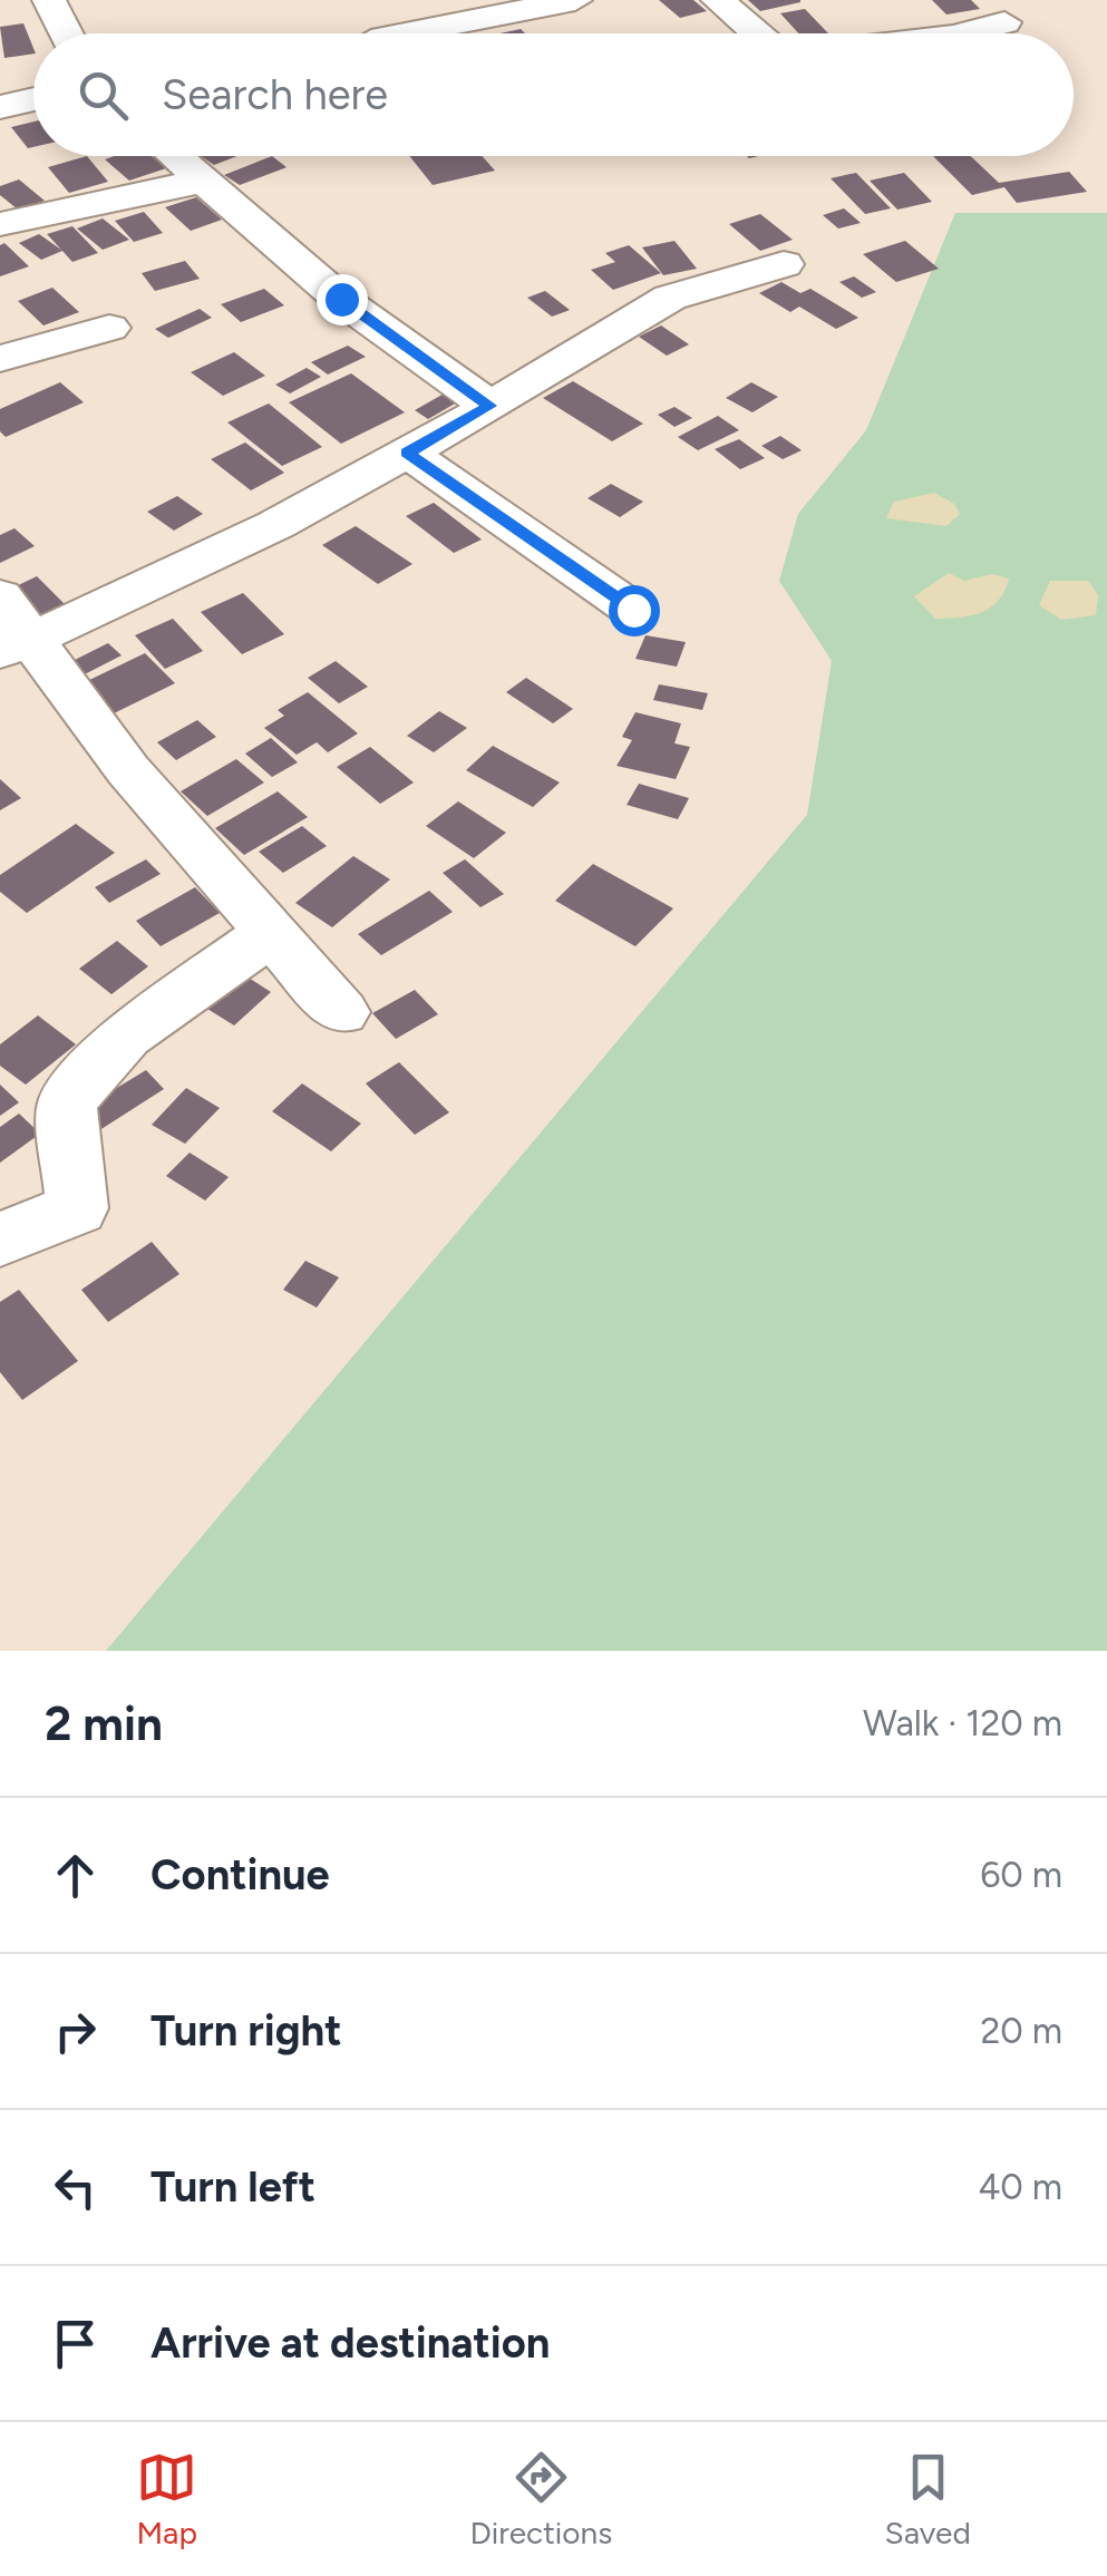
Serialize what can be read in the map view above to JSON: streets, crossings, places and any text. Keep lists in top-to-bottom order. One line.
{"page":{"search":"Search here","heading":["2 min","Walk · 120 m"],"list":[["Continue","60 m"],["Turn right","20 m"],["Turn left","40 m"],"Arrive at destination"],"nav":["Map","Directions","Saved"]}}
